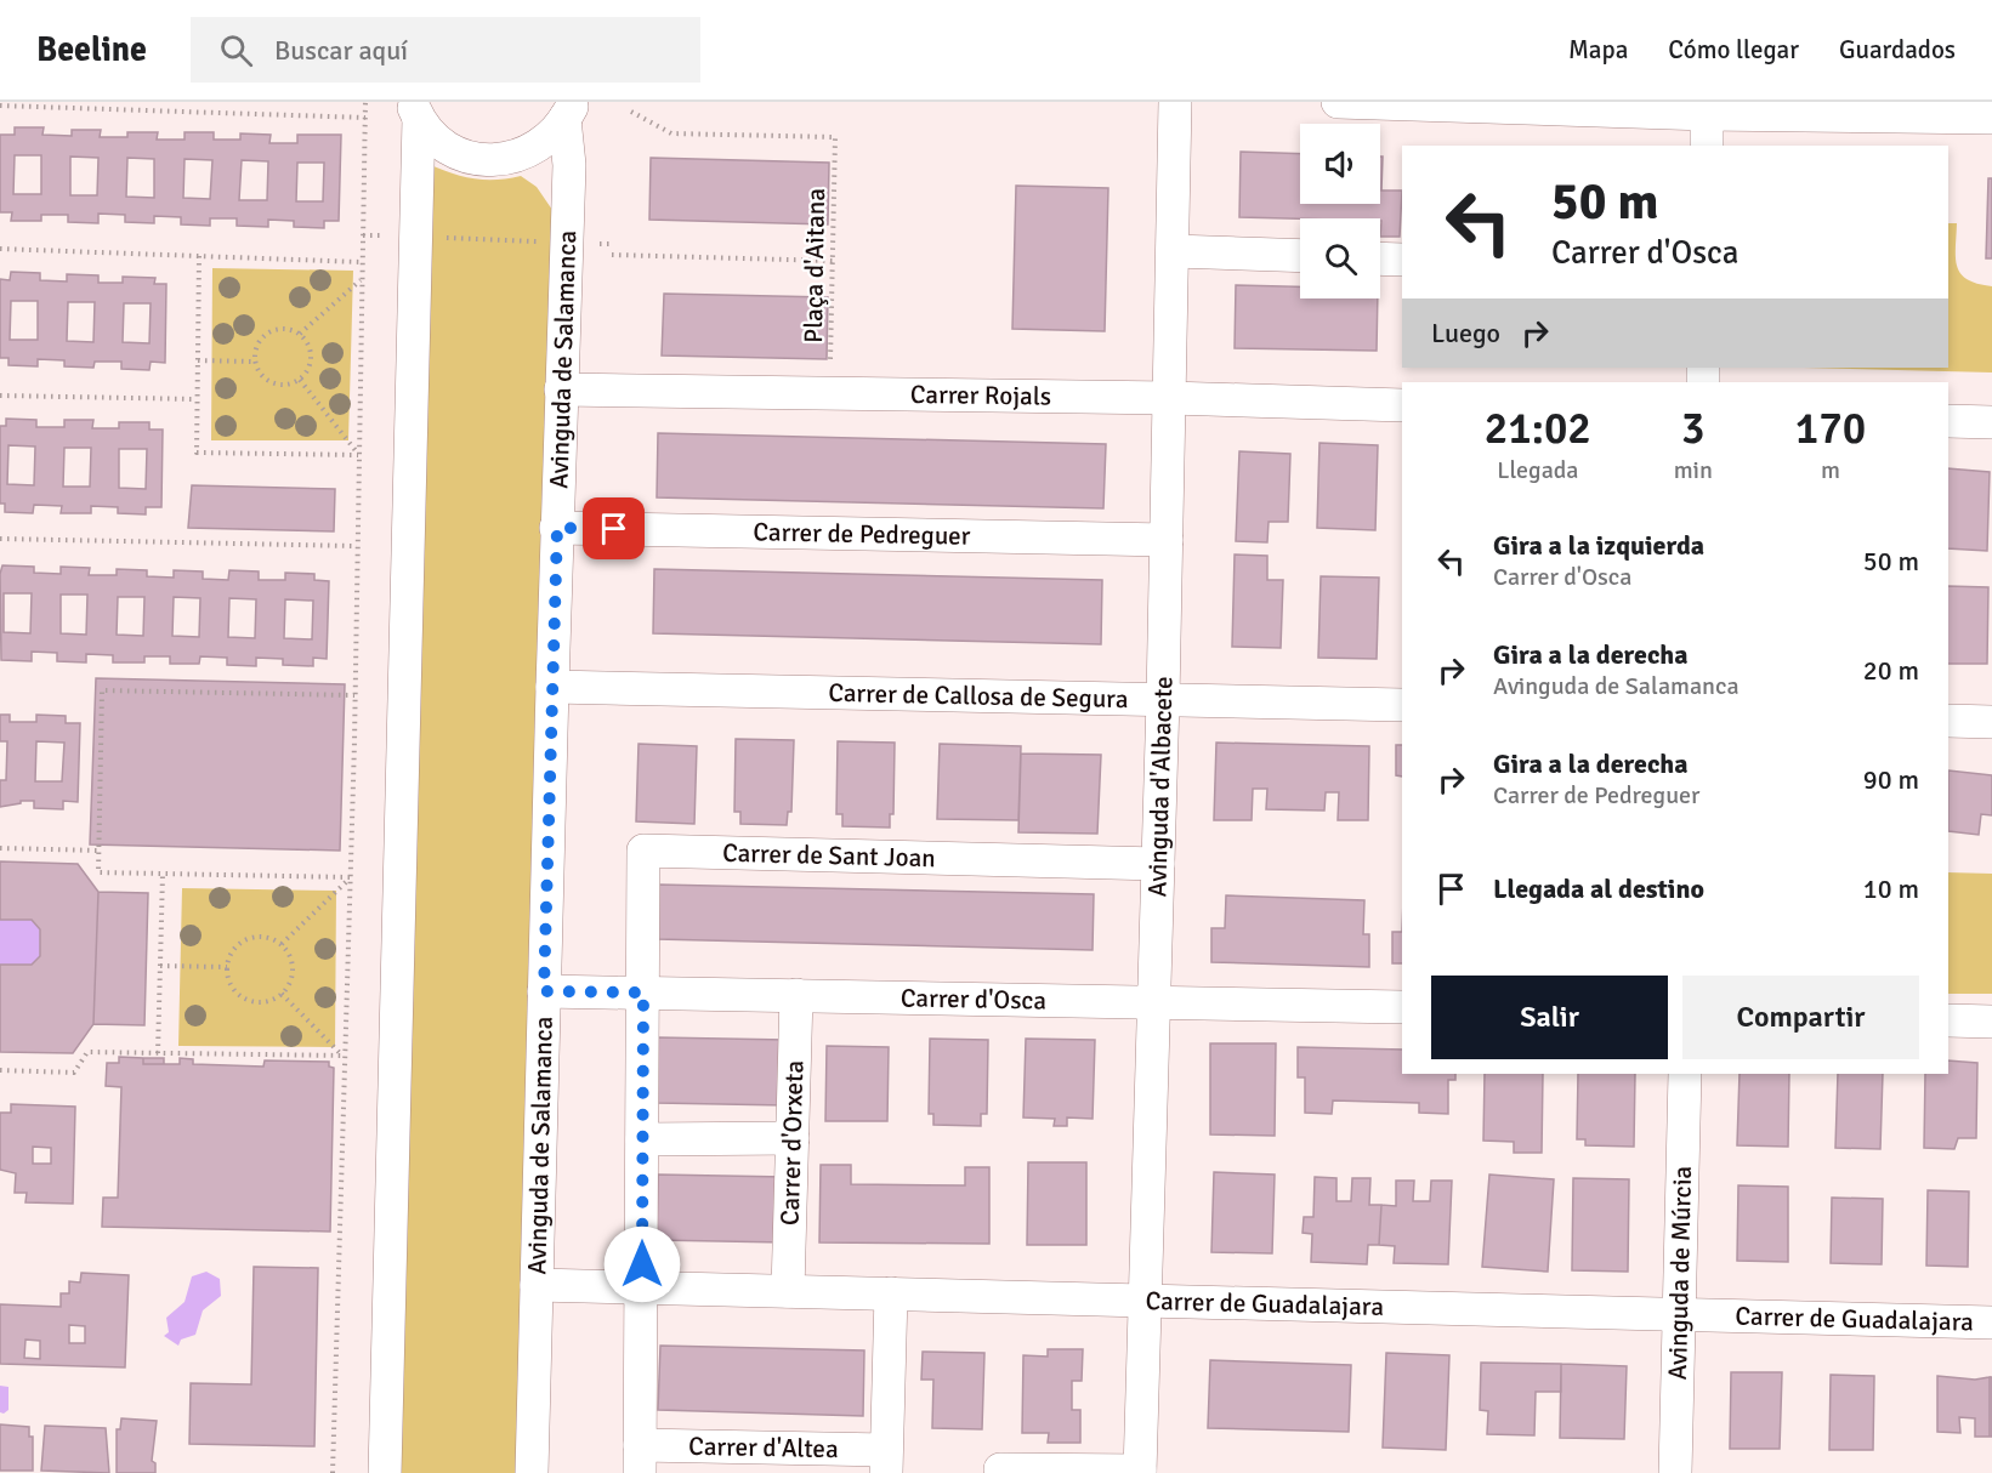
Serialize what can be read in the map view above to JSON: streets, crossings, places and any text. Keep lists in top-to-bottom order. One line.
{"streets":{"street":["Avinguda de Salamanca","Carrer Rojals","Carrer de Pedreguer","Carrer de Callosa de Segura","Avinguda d'Albacete","Carrer de Sant Joan","Carrer d'Osca","Carrer d'Orxeta","Avinguda de Múrcia","Carrer de Guadalajara","Carrer d'Altea"],"path":["Plaça d'Aitana"]},"crossings":[["Avinguda de Salamanca","Carrer Rojals"],["Avinguda de Salamanca","Carrer de Pedreguer"],["Avinguda de Salamanca","Carrer de Callosa de Segura"],["Avinguda de Salamanca","Carrer d'Osca"],["Avinguda de Salamanca","Carrer de Guadalajara"],["Carrer Rojals","Avinguda d'Albacete"],["Carrer de Pedreguer","Avinguda d'Albacete"],["Carrer de Callosa de Segura","Avinguda d'Albacete"],["Avinguda d'Albacete","Carrer de Sant Joan"],["Avinguda d'Albacete","Carrer d'Osca"],["Avinguda d'Albacete","Carrer de Guadalajara"],["Carrer de Sant Joan","Carrer d'Osca"],["Carrer d'Osca","Carrer d'Orxeta"],["Carrer d'Orxeta","Carrer de Guadalajara"],["Avinguda de Múrcia","Carrer de Guadalajara"]],"page":{"header":"Beeline","search":"Buscar aquí","nav":["Mapa","Cómo llegar","Guardados"],"turn":["50 m","Carrer d'Osca"],"then":"Luego","eta":["21:02","Llegada","3","min","170","m"],"list":[{"name":"Gira a la izquierda","note":"Carrer d'Osca","value":"50 m"},{"name":"Gira a la derecha","note":"Avinguda de Salamanca","value":"20 m"},{"name":"Gira a la derecha","note":"Carrer de Pedreguer","value":"90 m"},{"name":"Llegada al destino","value":"10 m"}],"buttons":["Salir","Compartir"]}}
